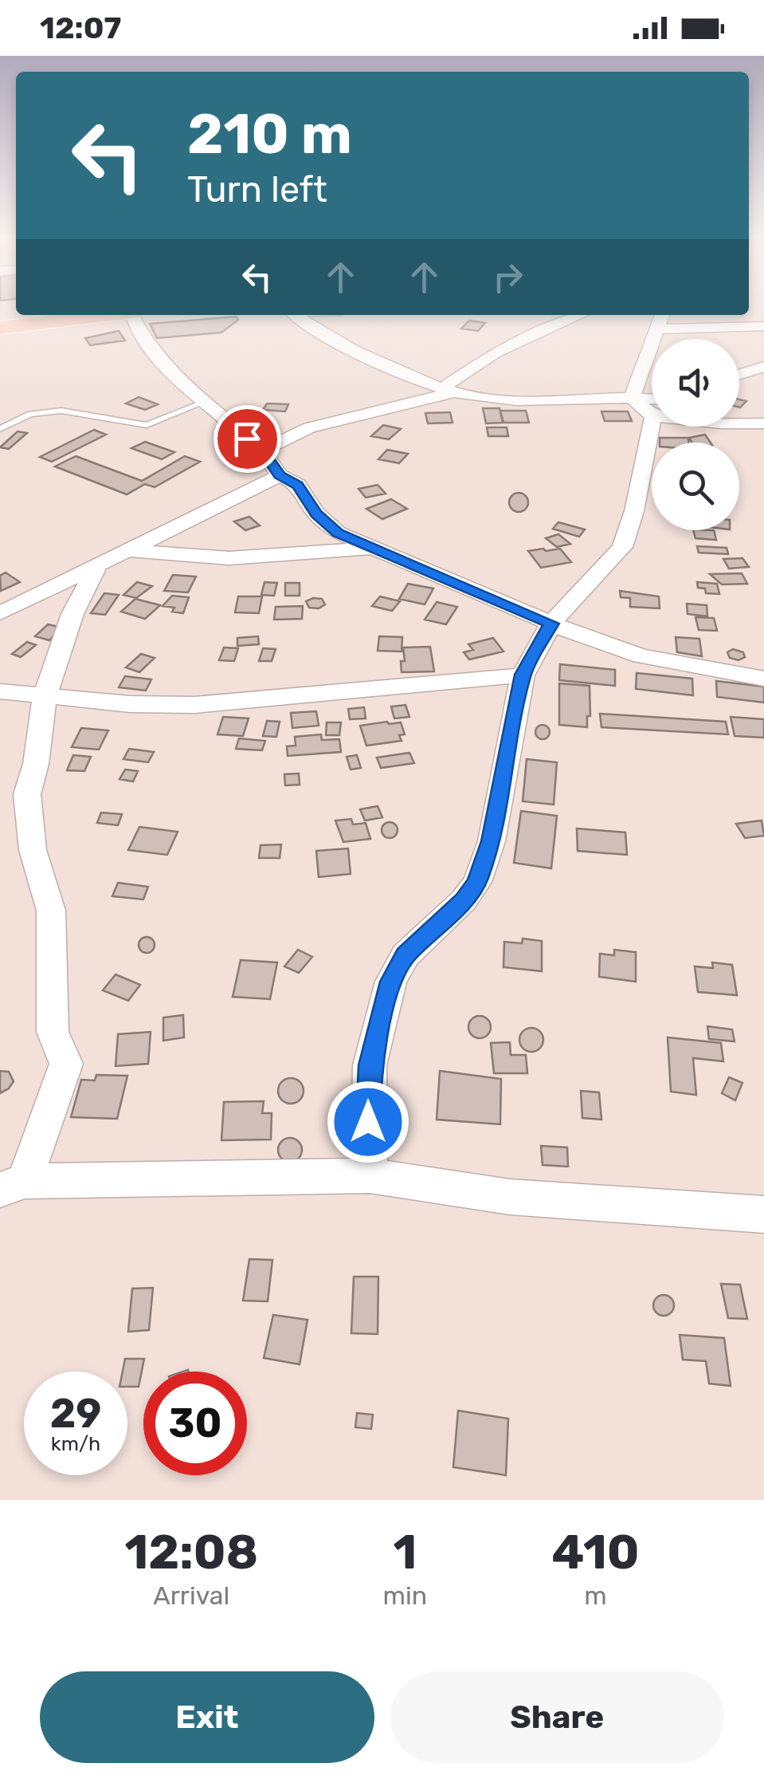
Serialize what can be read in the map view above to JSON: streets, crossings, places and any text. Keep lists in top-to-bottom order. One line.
{"page":{"status":"12:07","turn":["210 m","Turn left"],"speed":"29 km/h","limit":"30","eta":["12:08","Arrival","1","min","410","m"],"buttons":["Exit","Share"]}}
